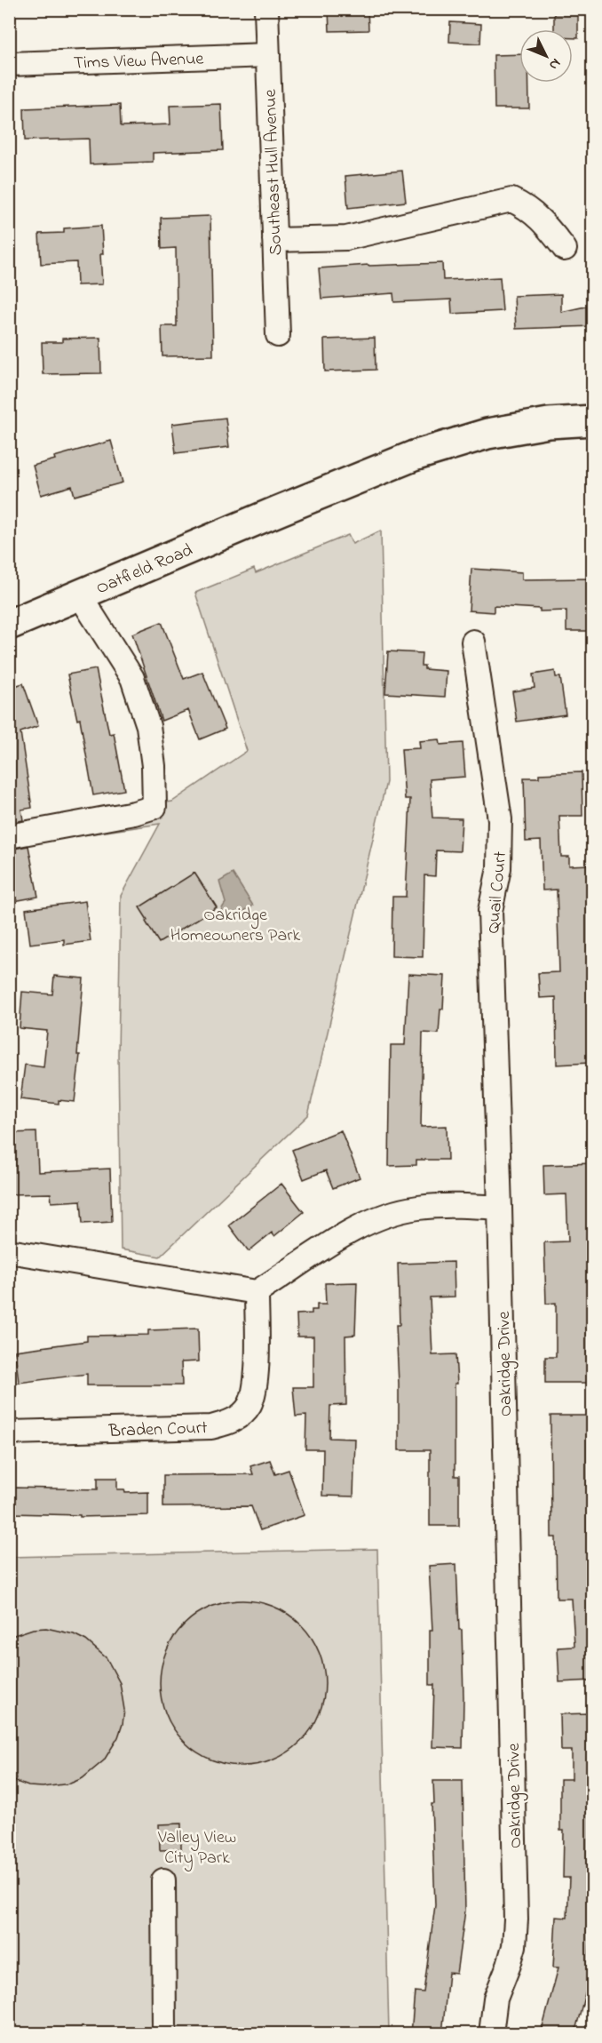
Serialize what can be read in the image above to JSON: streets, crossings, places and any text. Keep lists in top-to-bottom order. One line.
{"streets":{"main road":["Oatfield Road"],"street":["Tims View Avenue","Southeast Hull Avenue","Quail Court","Oakridge Drive","Braden Court"]},"crossings":[["Tims View Avenue","Southeast Hull Avenue"],["Quail Court","Oakridge Drive"]],"parks":["Oakridge Homeowners Park","Valley View City Park"],"north":"bottom right"}
